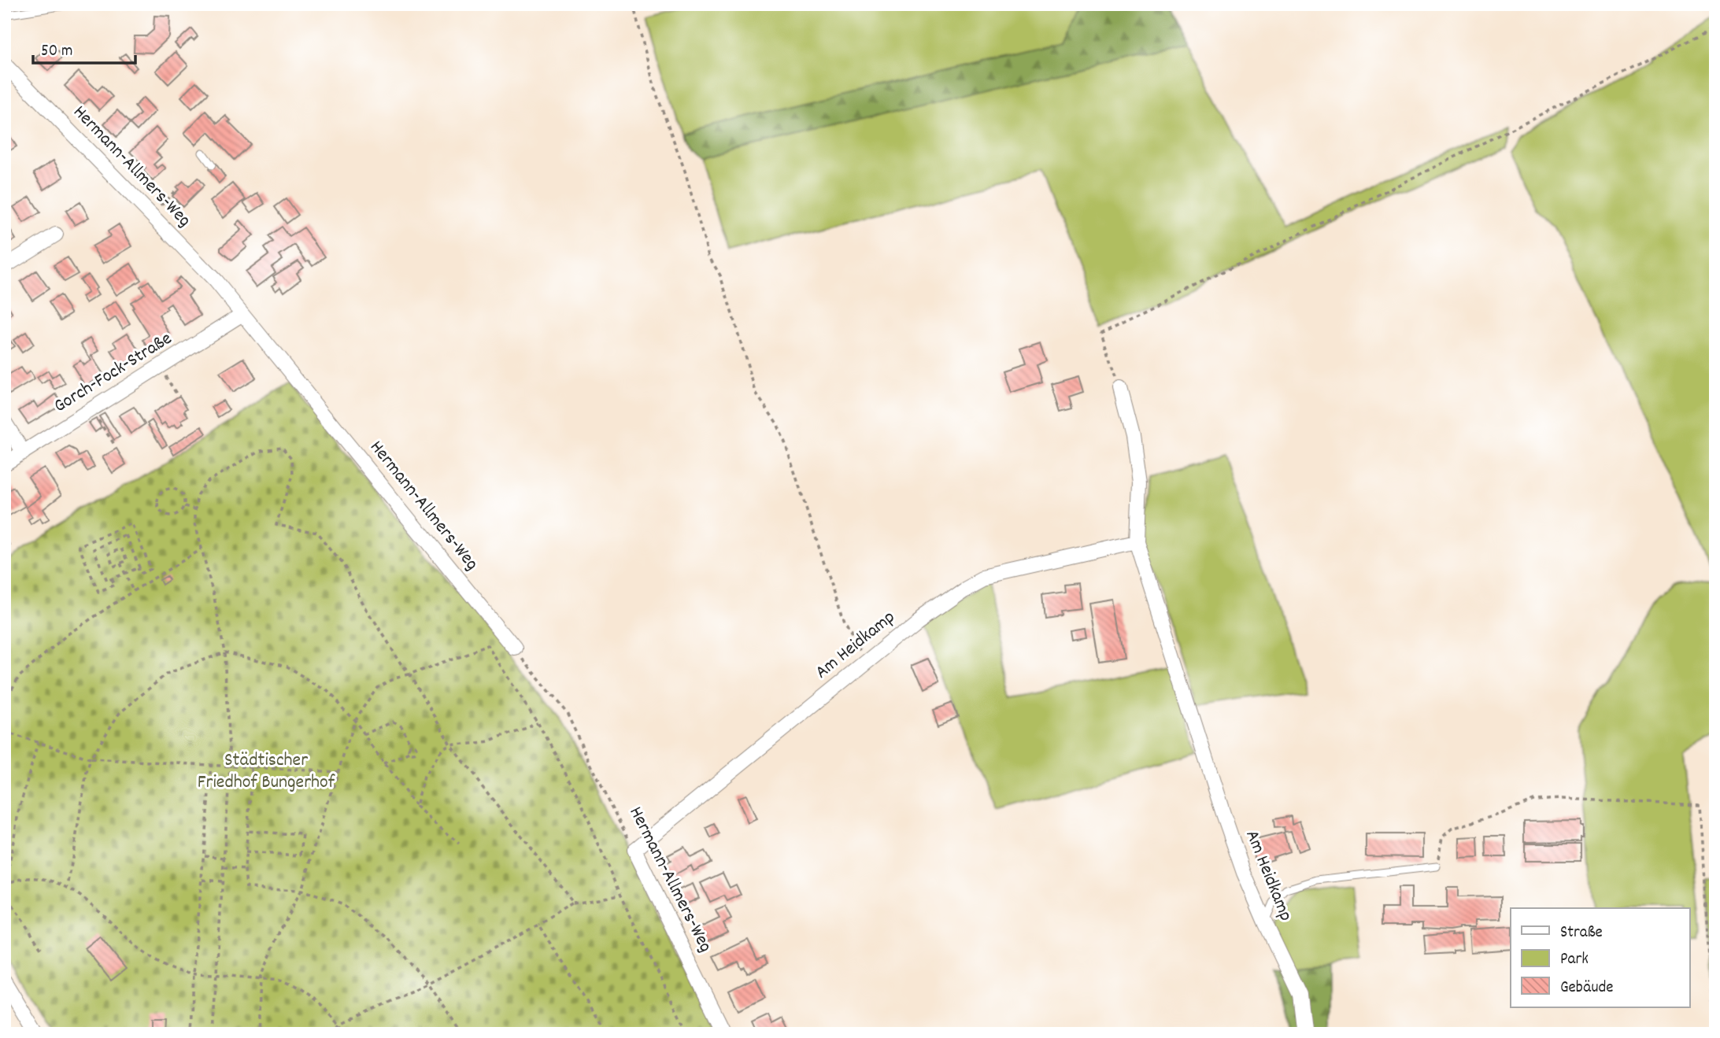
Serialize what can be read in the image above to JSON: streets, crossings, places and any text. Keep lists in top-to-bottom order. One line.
{"streets":{"street":["Hermann-Allmers-Weg","Gorch-Fock-Straße","Am Heidkamp"]},"crossings":[["Hermann-Allmers-Weg","Gorch-Fock-Straße"],["Hermann-Allmers-Weg","Am Heidkamp"]],"parks":["Städtischer Friedhof Bungerhof"],"legend":["Straße","Park","Gebäude"],"scale_bar":"50 m"}
